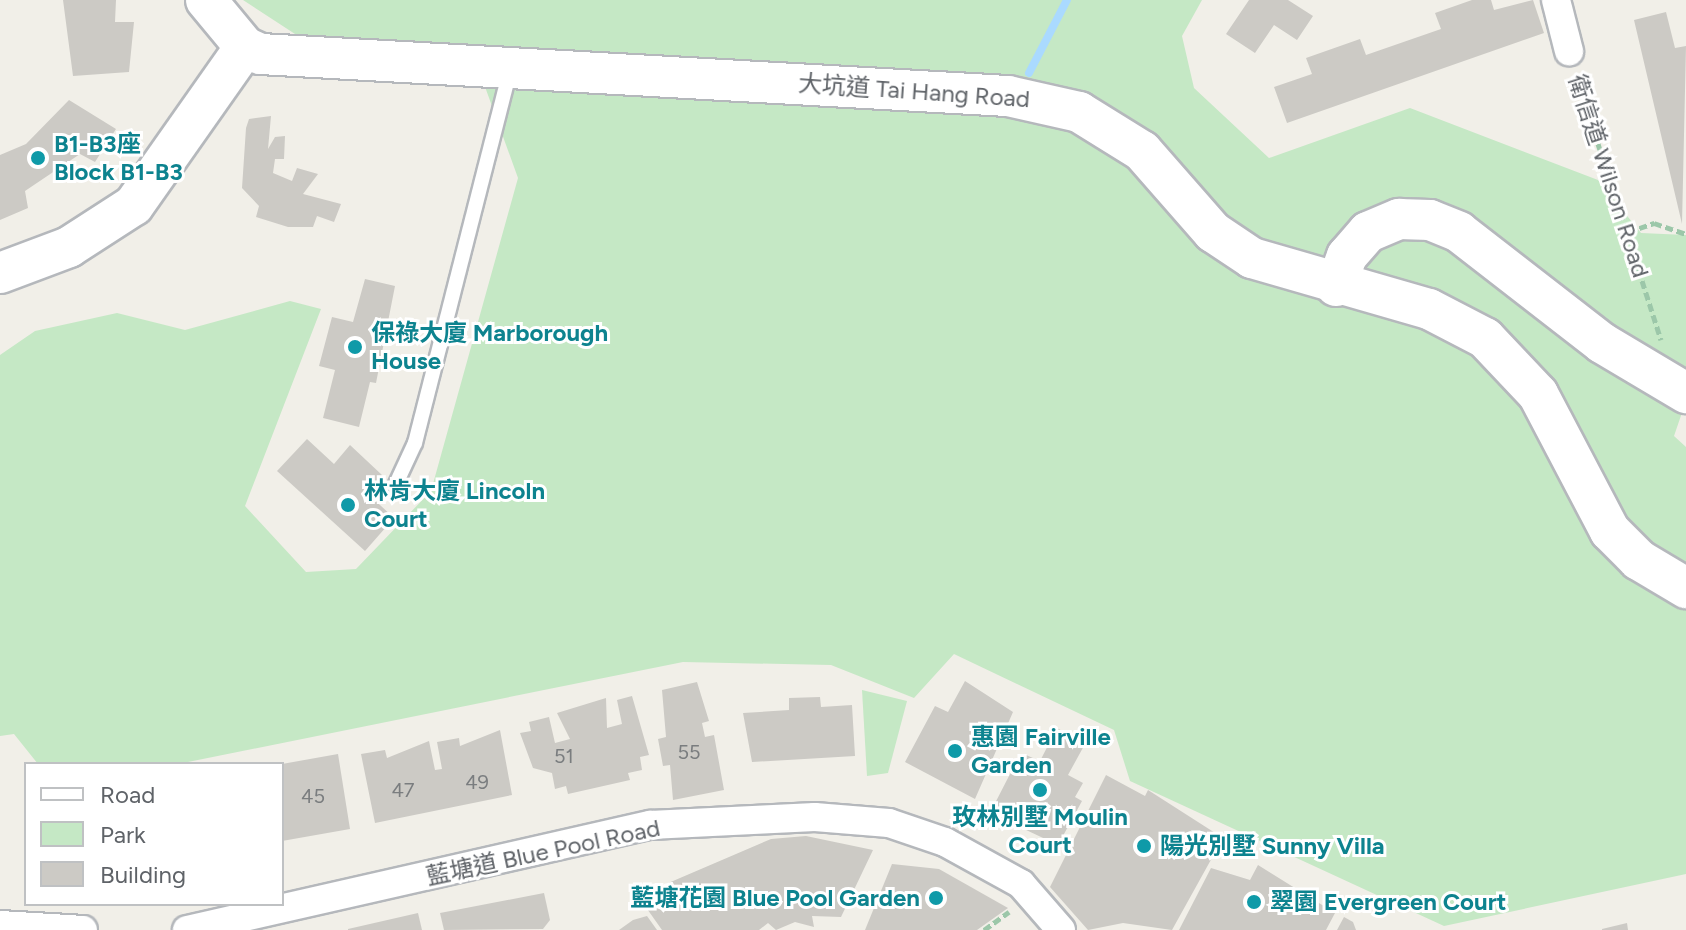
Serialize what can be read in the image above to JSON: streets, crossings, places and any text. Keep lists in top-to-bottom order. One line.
{"streets":{"main road":["大坑道 Tai Hang Road"],"street":["衛信道 Wilson Road","藍塘道 Blue Pool Road"]},"places":["B1-B3座 Block B1-B3","保祿大廈 Marborough House","林肯大廈 Lincoln Court","惠園 Fairville Garden","玫林別墅 Moulin Court","陽光別墅 Sunny Villa","藍塘花園 Blue Pool Garden","翠園 Evergreen Court"],"house_numbers":["55","51","49","47","45"],"legend":["Road","Park","Building"]}
